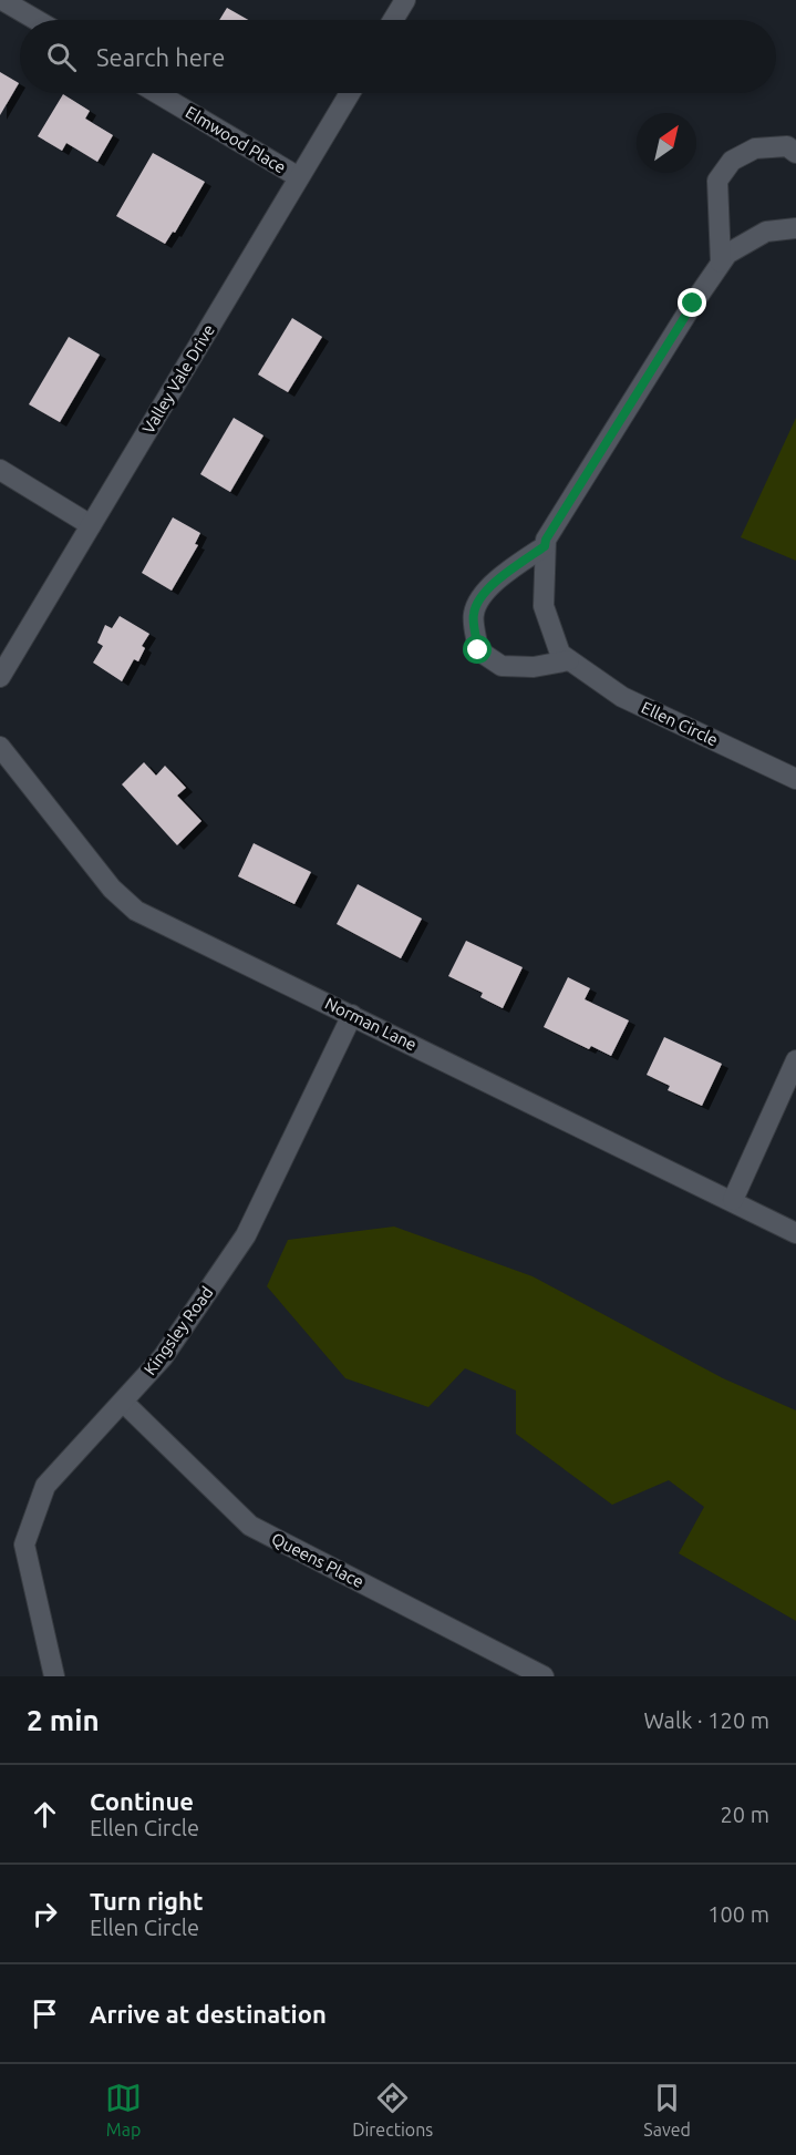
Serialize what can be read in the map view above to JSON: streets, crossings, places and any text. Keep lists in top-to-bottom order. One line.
{"streets":{"street":["Elmwood Place","Valley Vale Drive","Ellen Circle","Norman Lane","Kingsley Road","Queens Place"]},"crossings":[["Elmwood Place","Valley Vale Drive"],["Norman Lane","Kingsley Road"],["Kingsley Road","Queens Place"]],"north":"top right","page":{"search":"Search here","heading":["2 min","Walk · 120 m"],"list":[["Continue","Ellen Circle","20 m"],["Turn right","Ellen Circle","100 m"],"Arrive at destination"],"nav":["Map","Directions","Saved"]}}
